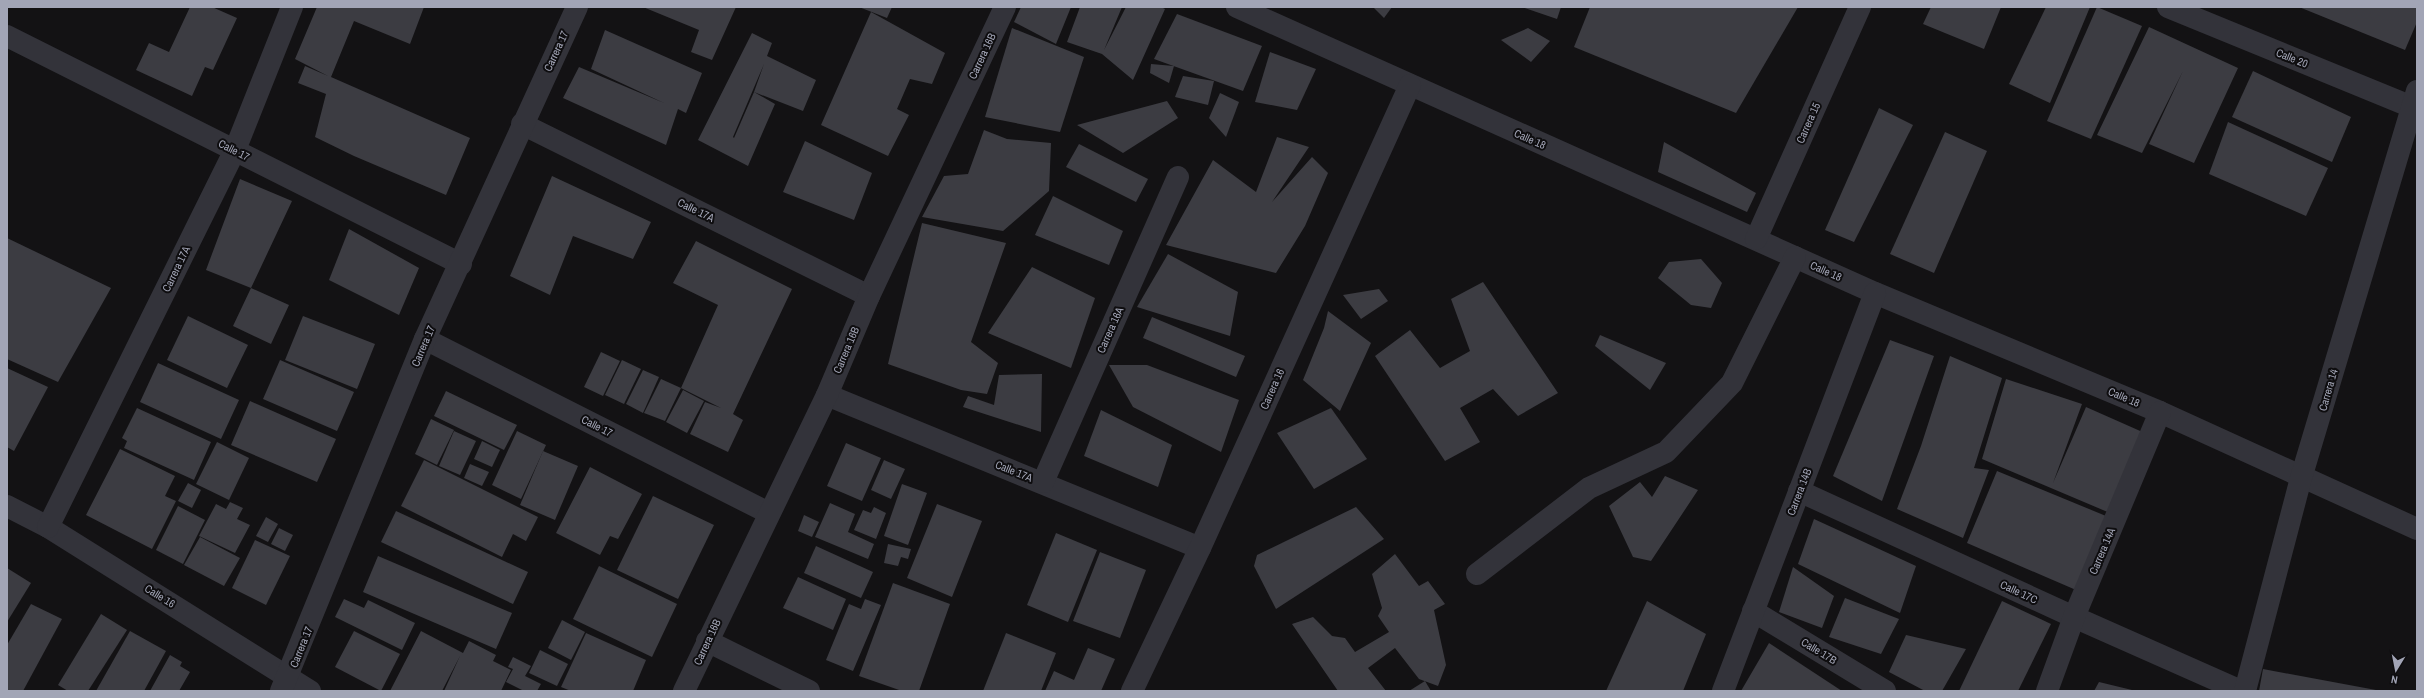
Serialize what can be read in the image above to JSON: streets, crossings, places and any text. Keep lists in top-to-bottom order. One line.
{"streets":{"street":["Carrera 17","Carrera 16B","Calle 20","Carrera 15","Calle 18","Calle 17","Calle 17A","Carrera 17A","Carrera 16A","Carrera 16","Carrera 14","Carrera 14B","Carrera 14A","Calle 17C","Calle 16","Calle 17B"]},"crossings":[["Carrera 17","Calle 17"],["Carrera 17","Calle 17A"],["Carrera 17","Calle 16"],["Carrera 16B","Calle 17"],["Carrera 16B","Calle 17A"],["Calle 20","Carrera 14"],["Carrera 15","Calle 18"],["Calle 18","Carrera 16"],["Calle 18","Carrera 14"],["Calle 18","Carrera 14B"],["Calle 18","Carrera 14A"],["Calle 17","Carrera 17A"],["Calle 17A","Carrera 16A"],["Calle 17A","Carrera 16"],["Carrera 17A","Calle 16"],["Carrera 14B","Calle 17C"],["Carrera 14B","Calle 17B"],["Carrera 14A","Calle 17C"]],"north":"bottom"}
